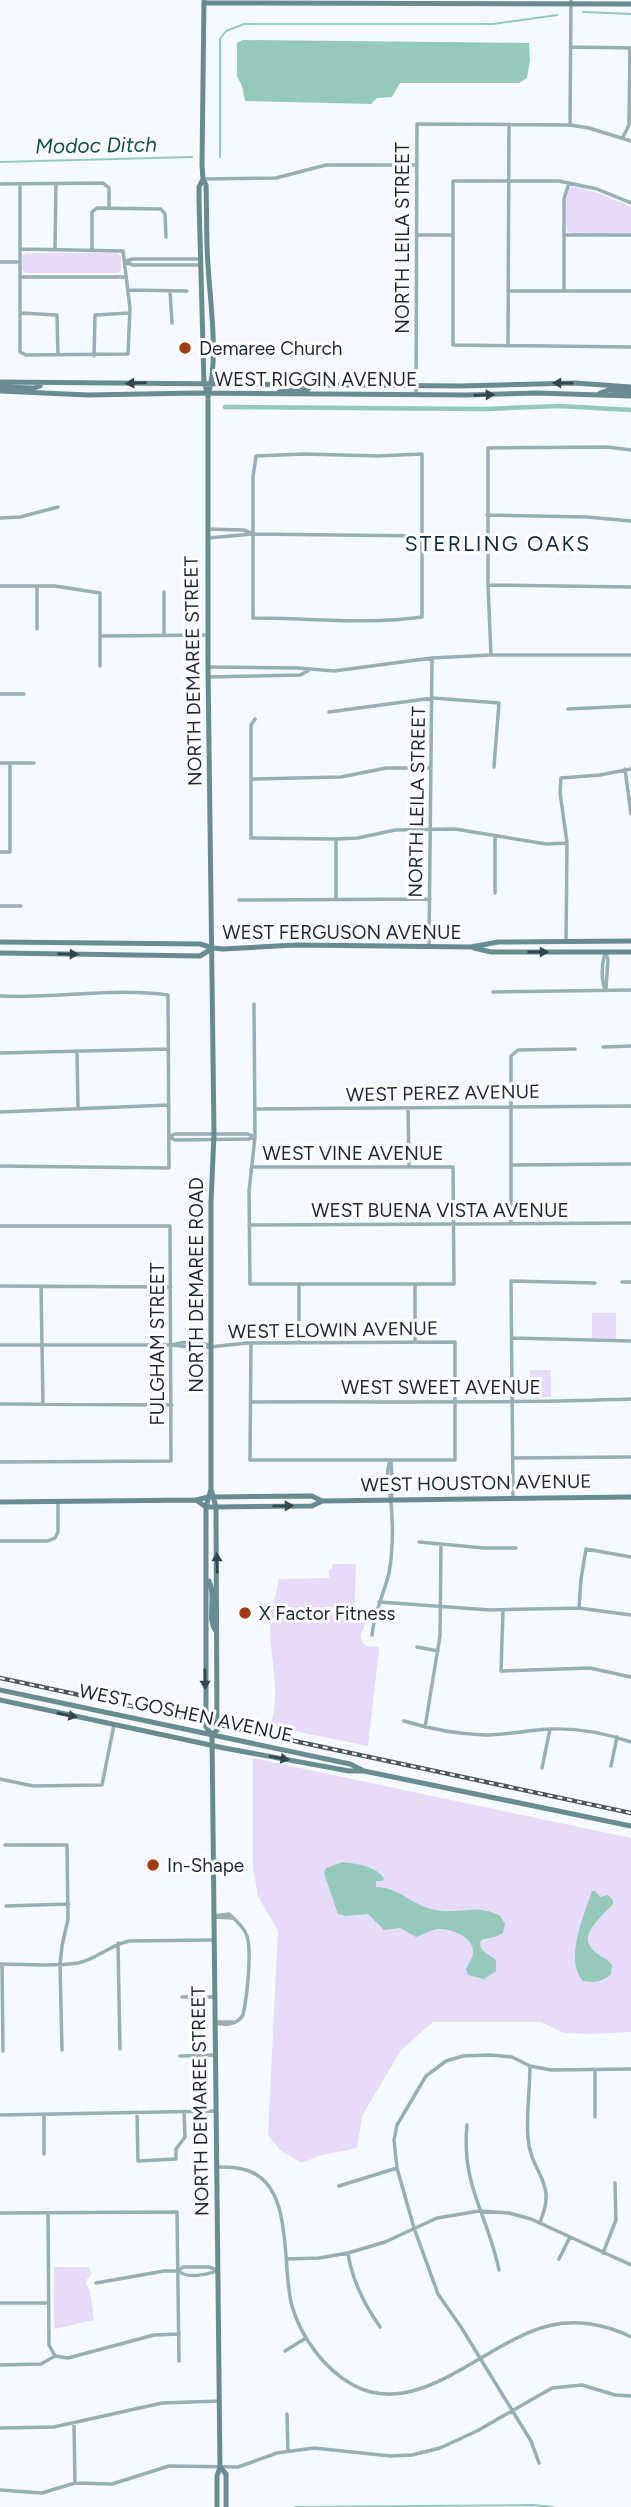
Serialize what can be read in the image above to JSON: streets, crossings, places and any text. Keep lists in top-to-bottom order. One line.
{"streets":{"main road":["WEST RIGGIN AVENUE","NORTH DEMAREE STREET","WEST FERGUSON AVENUE","NORTH DEMAREE ROAD","WEST HOUSTON AVENUE","WEST GOSHEN AVENUE"],"street":["NORTH LEILA STREET","WEST PEREZ AVENUE","WEST VINE AVENUE","WEST BUENA VISTA AVENUE","WEST ELOWIN AVENUE","FULGHAM STREET","WEST SWEET AVENUE"]},"crossings":[["NORTH LEILA STREET","WEST RIGGIN AVENUE"],["NORTH LEILA STREET","WEST FERGUSON AVENUE"],["WEST RIGGIN AVENUE","NORTH DEMAREE STREET"],["NORTH DEMAREE STREET","WEST FERGUSON AVENUE"],["NORTH DEMAREE STREET","NORTH DEMAREE ROAD"],["NORTH DEMAREE STREET","WEST HOUSTON AVENUE"],["NORTH DEMAREE STREET","WEST GOSHEN AVENUE"],["WEST FERGUSON AVENUE","NORTH DEMAREE ROAD"],["WEST VINE AVENUE","WEST BUENA VISTA AVENUE"],["WEST VINE AVENUE","NORTH DEMAREE ROAD"],["NORTH DEMAREE ROAD","WEST ELOWIN AVENUE"],["NORTH DEMAREE ROAD","WEST HOUSTON AVENUE"],["WEST ELOWIN AVENUE","FULGHAM STREET"],["WEST ELOWIN AVENUE","WEST SWEET AVENUE"]],"districts":["STERLING OAKS"],"water":["Modoc Ditch"],"places":["Demaree Church","X Factor Fitness","In-Shape"]}
